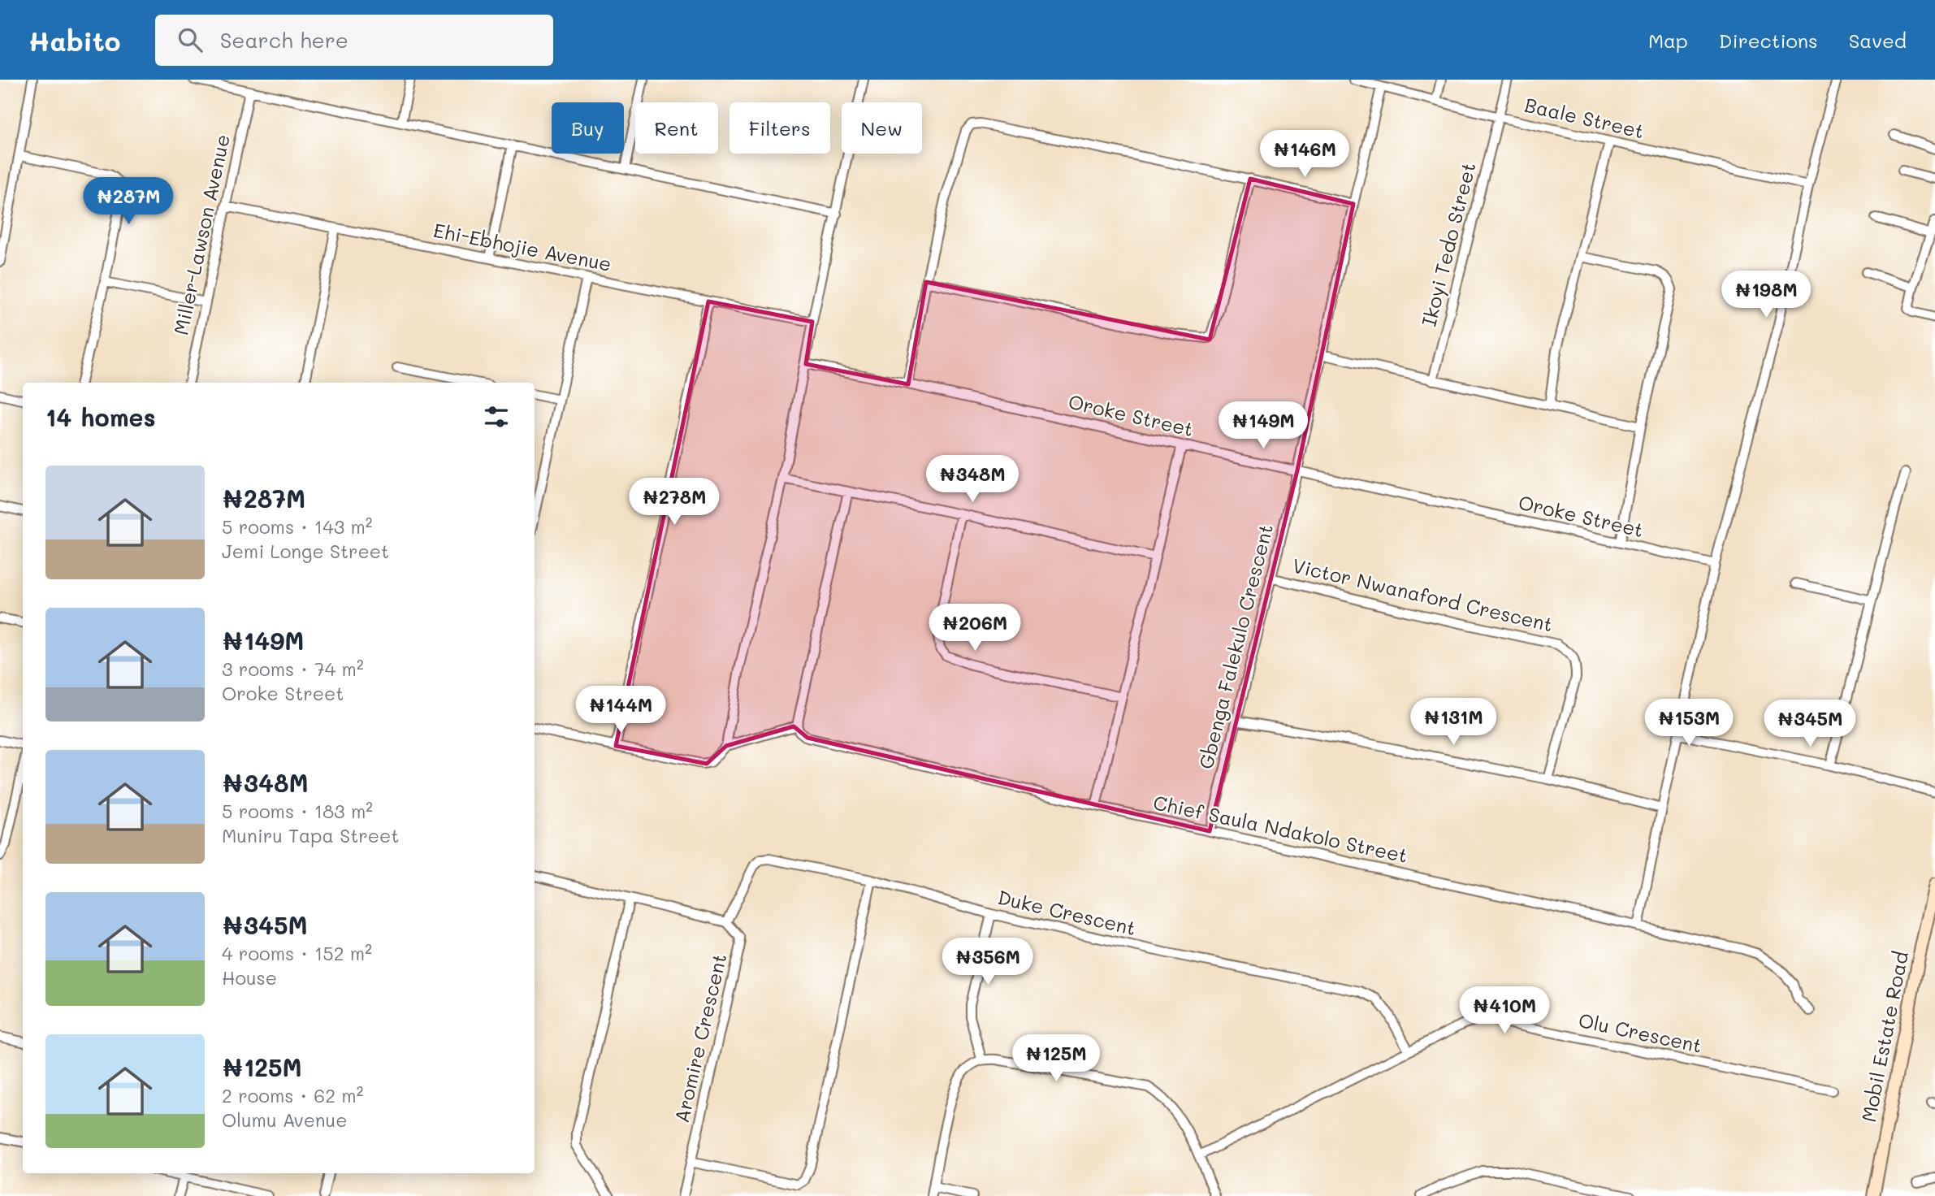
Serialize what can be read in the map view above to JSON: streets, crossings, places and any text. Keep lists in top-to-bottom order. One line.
{"streets":{"main road":["Mobil Estate Road"],"street":["Baale Street","Miller-Lawson Avenue","Ikoyi Tedo Street","Ehi-Ebhojie Avenue","Oroke Street","Victor Nwanaford Crescent","Gbenga Falekulo Crescent","Chief Saula Ndakolo Street","Duke Crescent","Olu Crescent","Aromire Crescent"]},"crossings":[["Baale Street","Ikoyi Tedo Street"],["Baale Street","Gbenga Falekulo Crescent"],["Miller-Lawson Avenue","Ehi-Ebhojie Avenue"],["Oroke Street","Gbenga Falekulo Crescent"],["Victor Nwanaford Crescent","Gbenga Falekulo Crescent"],["Gbenga Falekulo Crescent","Chief Saula Ndakolo Street"],["Duke Crescent","Olu Crescent"],["Duke Crescent","Aromire Crescent"]],"page":{"header":"Habito","search":"Search here","nav":["Map","Directions","Saved"],"chip":["Buy","Rent","Filters","New"],"price":["₦146M","₦287M","₦198M","₦149M","₦348M","₦278M","₦206M","₦144M","₦131M","₦153M","₦345M","₦356M","₦410M","₦125M"],"heading":"14 homes","list":[{"name":"₦287M","note":"5 rooms · 143 m² · Jemi Longe Street"},{"name":"₦149M","note":"3 rooms · 74 m² · Oroke Street"},{"name":"₦348M","note":"5 rooms · 183 m² · Muniru Tapa Street"},{"name":"₦345M","note":"4 rooms · 152 m² · House"},{"name":"₦125M","note":"2 rooms · 62 m² · Olumu Avenue"}]}}
